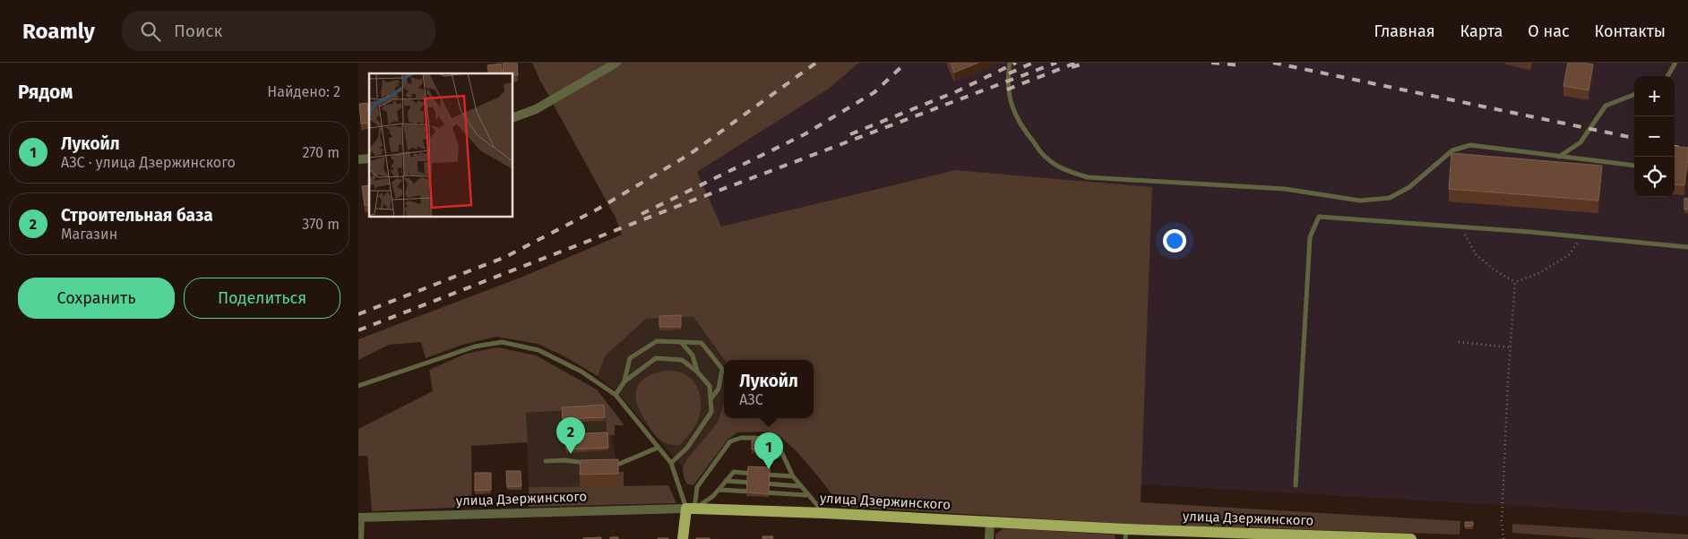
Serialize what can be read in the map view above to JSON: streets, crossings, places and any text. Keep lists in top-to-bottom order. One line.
{"streets":{"main road":["улица Дзержинского"]},"page":{"header":"Roamly","search":"Поиск","nav":["Главная","Карта","О нас","Контакты"],"heading":["Рядом","Найдено: 2"],"map_buttons":["+","−"],"list":[{"mark":"1","name":"Лукойл","note":"АЗС · улица Дзержинского","value":"270 m"},{"mark":"2","name":"Строительная база","note":"Магазин","value":"370 m"}],"buttons":["Сохранить","Поделиться"],"popup":["Лукойл","АЗС"],"pins":["2","1"]}}
